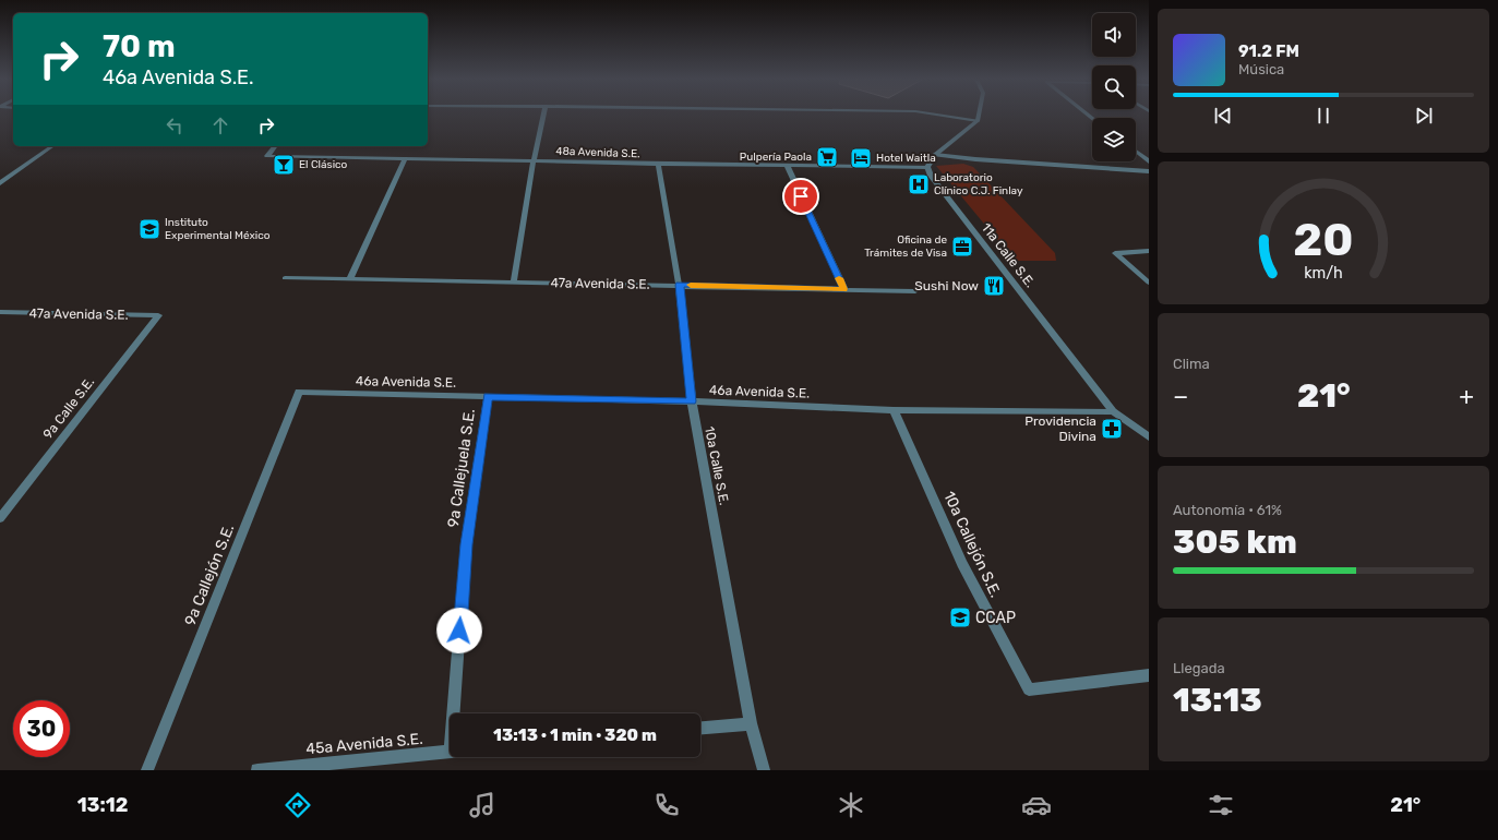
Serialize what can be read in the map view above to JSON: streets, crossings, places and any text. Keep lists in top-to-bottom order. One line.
{"streets":{"street":["48a Avenida S.E.","11a Calle S.E.","47a Avenida S.E.","46a Avenida S.E.","9a Calle S.E.","10a Calle S.E.","9a Callejuela S.E.","10a Callejón S.E.","9a Callejón S.E.","45a Avenida S.E."]},"crossings":[["48a Avenida S.E.","11a Calle S.E."],["48a Avenida S.E.","10a Calle S.E."],["11a Calle S.E.","46a Avenida S.E."],["47a Avenida S.E.","9a Calle S.E."],["47a Avenida S.E.","10a Calle S.E."],["46a Avenida S.E.","10a Calle S.E."],["46a Avenida S.E.","9a Callejuela S.E."],["46a Avenida S.E.","10a Callejón S.E."],["46a Avenida S.E.","9a Callejón S.E."]],"places":{"supermarket":["Pulpería Paola"],"hotel":["Hotel Waitla"],"bar":["El Clásico"],"hospital":["Laboratorio Clínico C.J. Finlay"],"school or university":["Instituto Experimental México","CCAP"],"office":["Oficina de Trámites de Visa"],"restaurant":["Sushi Now"],"pharmacy":["Providencia Divina"]},"page":{"turn":["70 m","46a Avenida S.E."],"song":["91.2 FM","Música"],"tile":["Clima",["Autonomía · 61%","305 km"],["Llegada","13:13"]],"heat":["−","21°","+"],"limit":"30","trip":"13:13 · 1 min · 320 m","tabs":["13:12","21°"],"gauge":["20","km/h"]}}
